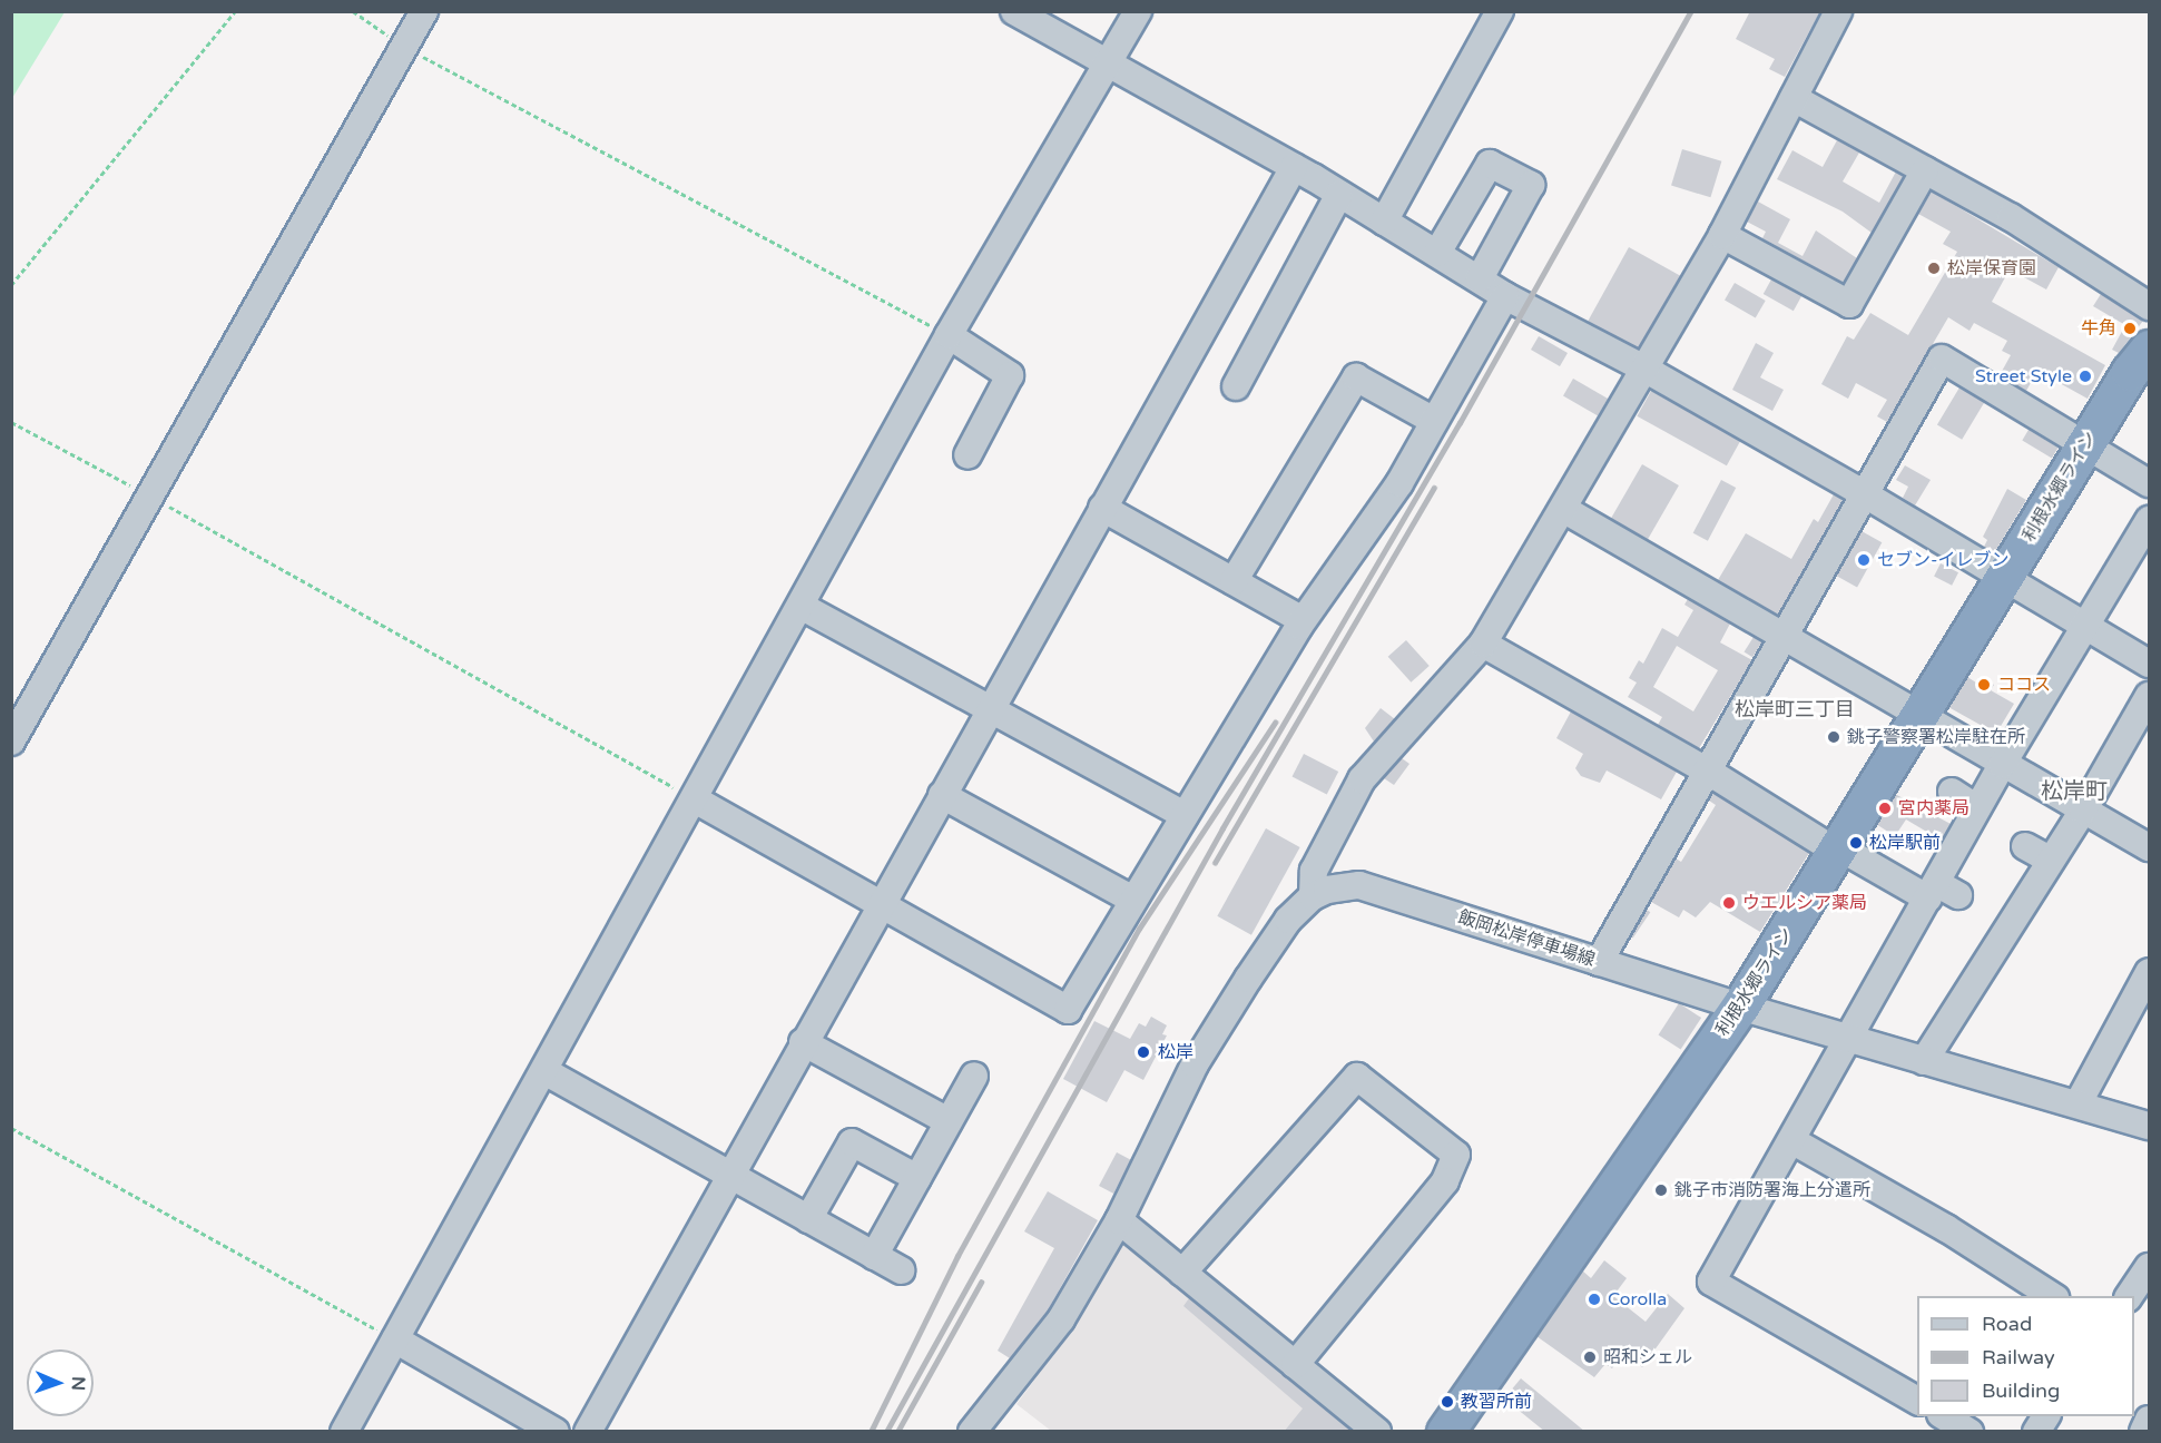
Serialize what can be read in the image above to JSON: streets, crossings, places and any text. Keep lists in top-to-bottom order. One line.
{"streets":{"highway":["利根水郷ライン"],"street":["飯岡松岸停車場線"]},"crossings":[["利根水郷ライン","飯岡松岸停車場線"]],"districts":["松岸町三丁目","松岸町"],"places":["松岸保育園","牛角","Street Style","セブン-イレブン","ココス","銚子警察署松岸駐在所","宮内薬局","松岸駅前","ウエルシア薬局","松岸","銚子市消防署海上分遣所","Corolla","昭和シェル","教習所前"],"legend":["Road","Railway","Building"],"north":"right"}
